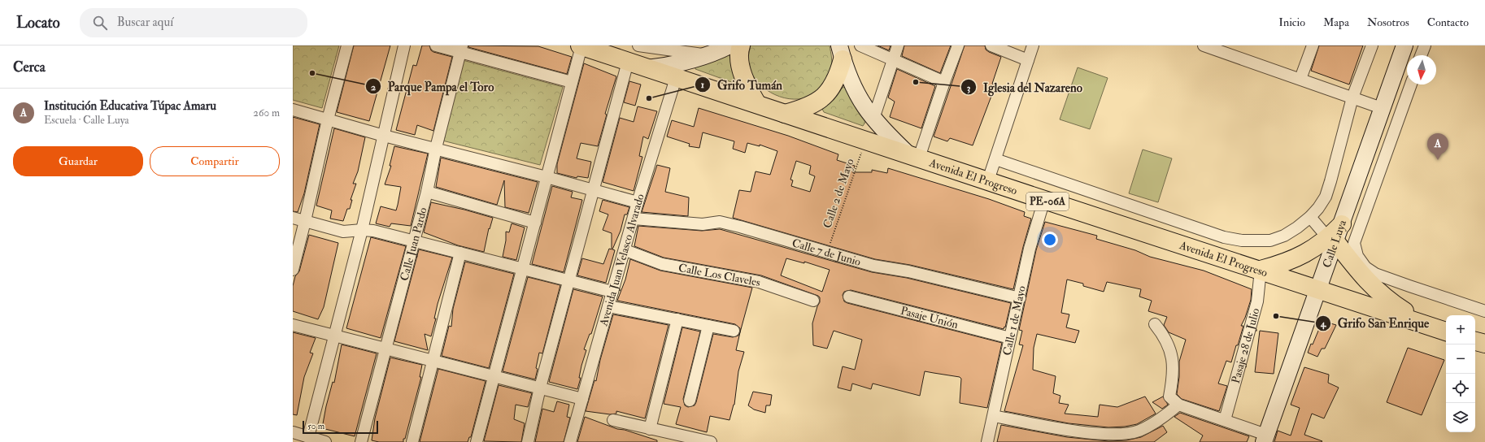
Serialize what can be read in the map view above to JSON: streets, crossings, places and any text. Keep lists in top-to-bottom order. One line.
{"streets":{"highway":["Avenida El Progreso","PE-06A"],"main road":["Calle Luya"],"street":["Calle Juan Pardo","Calle 7 de Junio","Avenida Juan Velasco Alvarado","Calle Los Claveles","Pasaje Unión","Calle 1 de Mayo","Pasaje 28 de Julio"],"path":["Calle 2 de Mayo"]},"crossings":[["Avenida El Progreso","Calle 2 de Mayo"],["Avenida El Progreso","PE-06A"],["Avenida El Progreso","Calle Luya"],["Avenida El Progreso","Avenida Juan Velasco Alvarado"],["Avenida El Progreso","Calle 1 de Mayo"],["Avenida El Progreso","Pasaje 28 de Julio"],["Calle 2 de Mayo","Calle 7 de Junio"],["Calle 7 de Junio","Avenida Juan Velasco Alvarado"],["Calle 7 de Junio","Calle 1 de Mayo"],["Avenida Juan Velasco Alvarado","Calle Los Claveles"],["Pasaje Unión","Calle 1 de Mayo"]],"places":["Parque Pampa el Toro","Iglesia del Nazareno","Grifo Tumán","Grifo San Enrique"],"scale_bar":"50 m","north":"bottom","page":{"header":"Locato","search":"Buscar aquí","nav":["Inicio","Mapa","Nosotros","Contacto"],"heading":"Cerca","list":[{"mark":"A","name":"Institución Educativa Túpac Amaru","note":"Escuela · Calle Luya","value":"260 m"}],"pins":"A","buttons":["Guardar","Compartir"],"map_buttons":["+","−"],"scale":"50 m"}}
